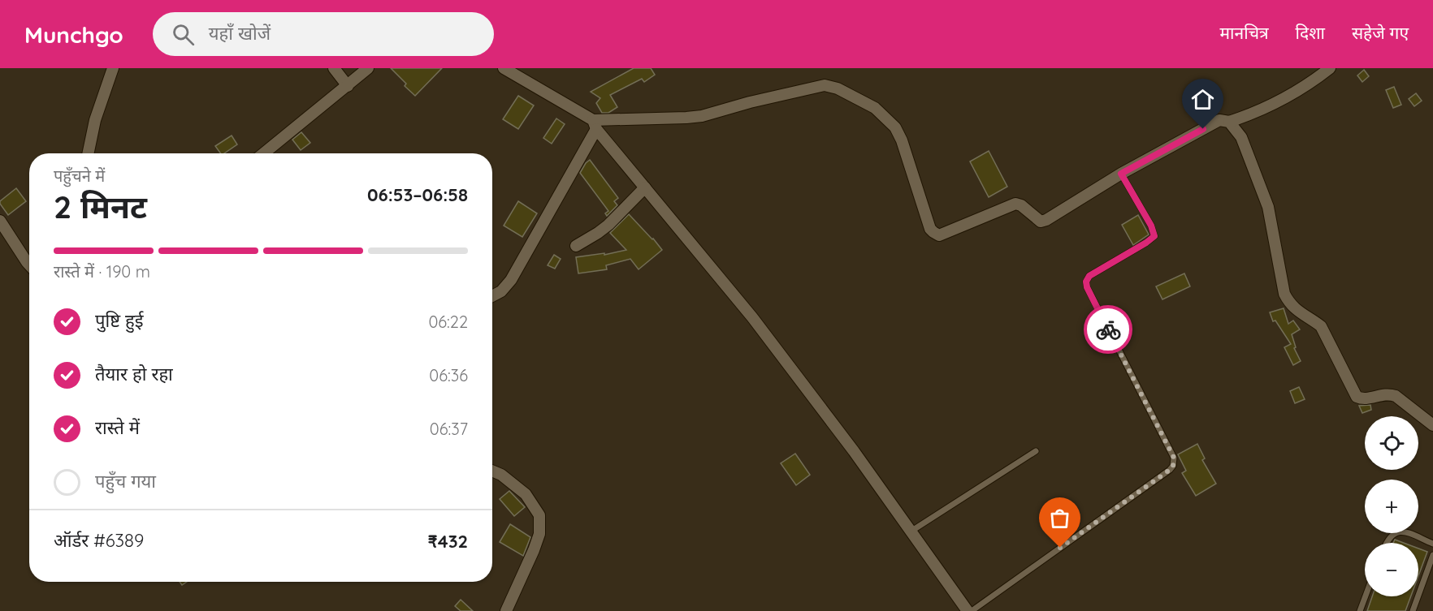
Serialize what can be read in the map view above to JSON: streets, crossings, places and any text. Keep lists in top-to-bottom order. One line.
{"page":{"header":"Munchgo","search":"यहाँ खोजें","nav":["मानचित्र","दिशा","सहेजे गए"],"heading":["2 मिनट","पहुँचने में","06:53–06:58"],"panel":["ऑर्डर #6389","₹432"],"bar":"रास्ते में · 190 m","list":[["पुष्टि हुई","06:22"],["तैयार हो रहा","06:36"],["रास्ते में","06:37"],"पहुँच गया"],"map_buttons":["+","−"]}}
